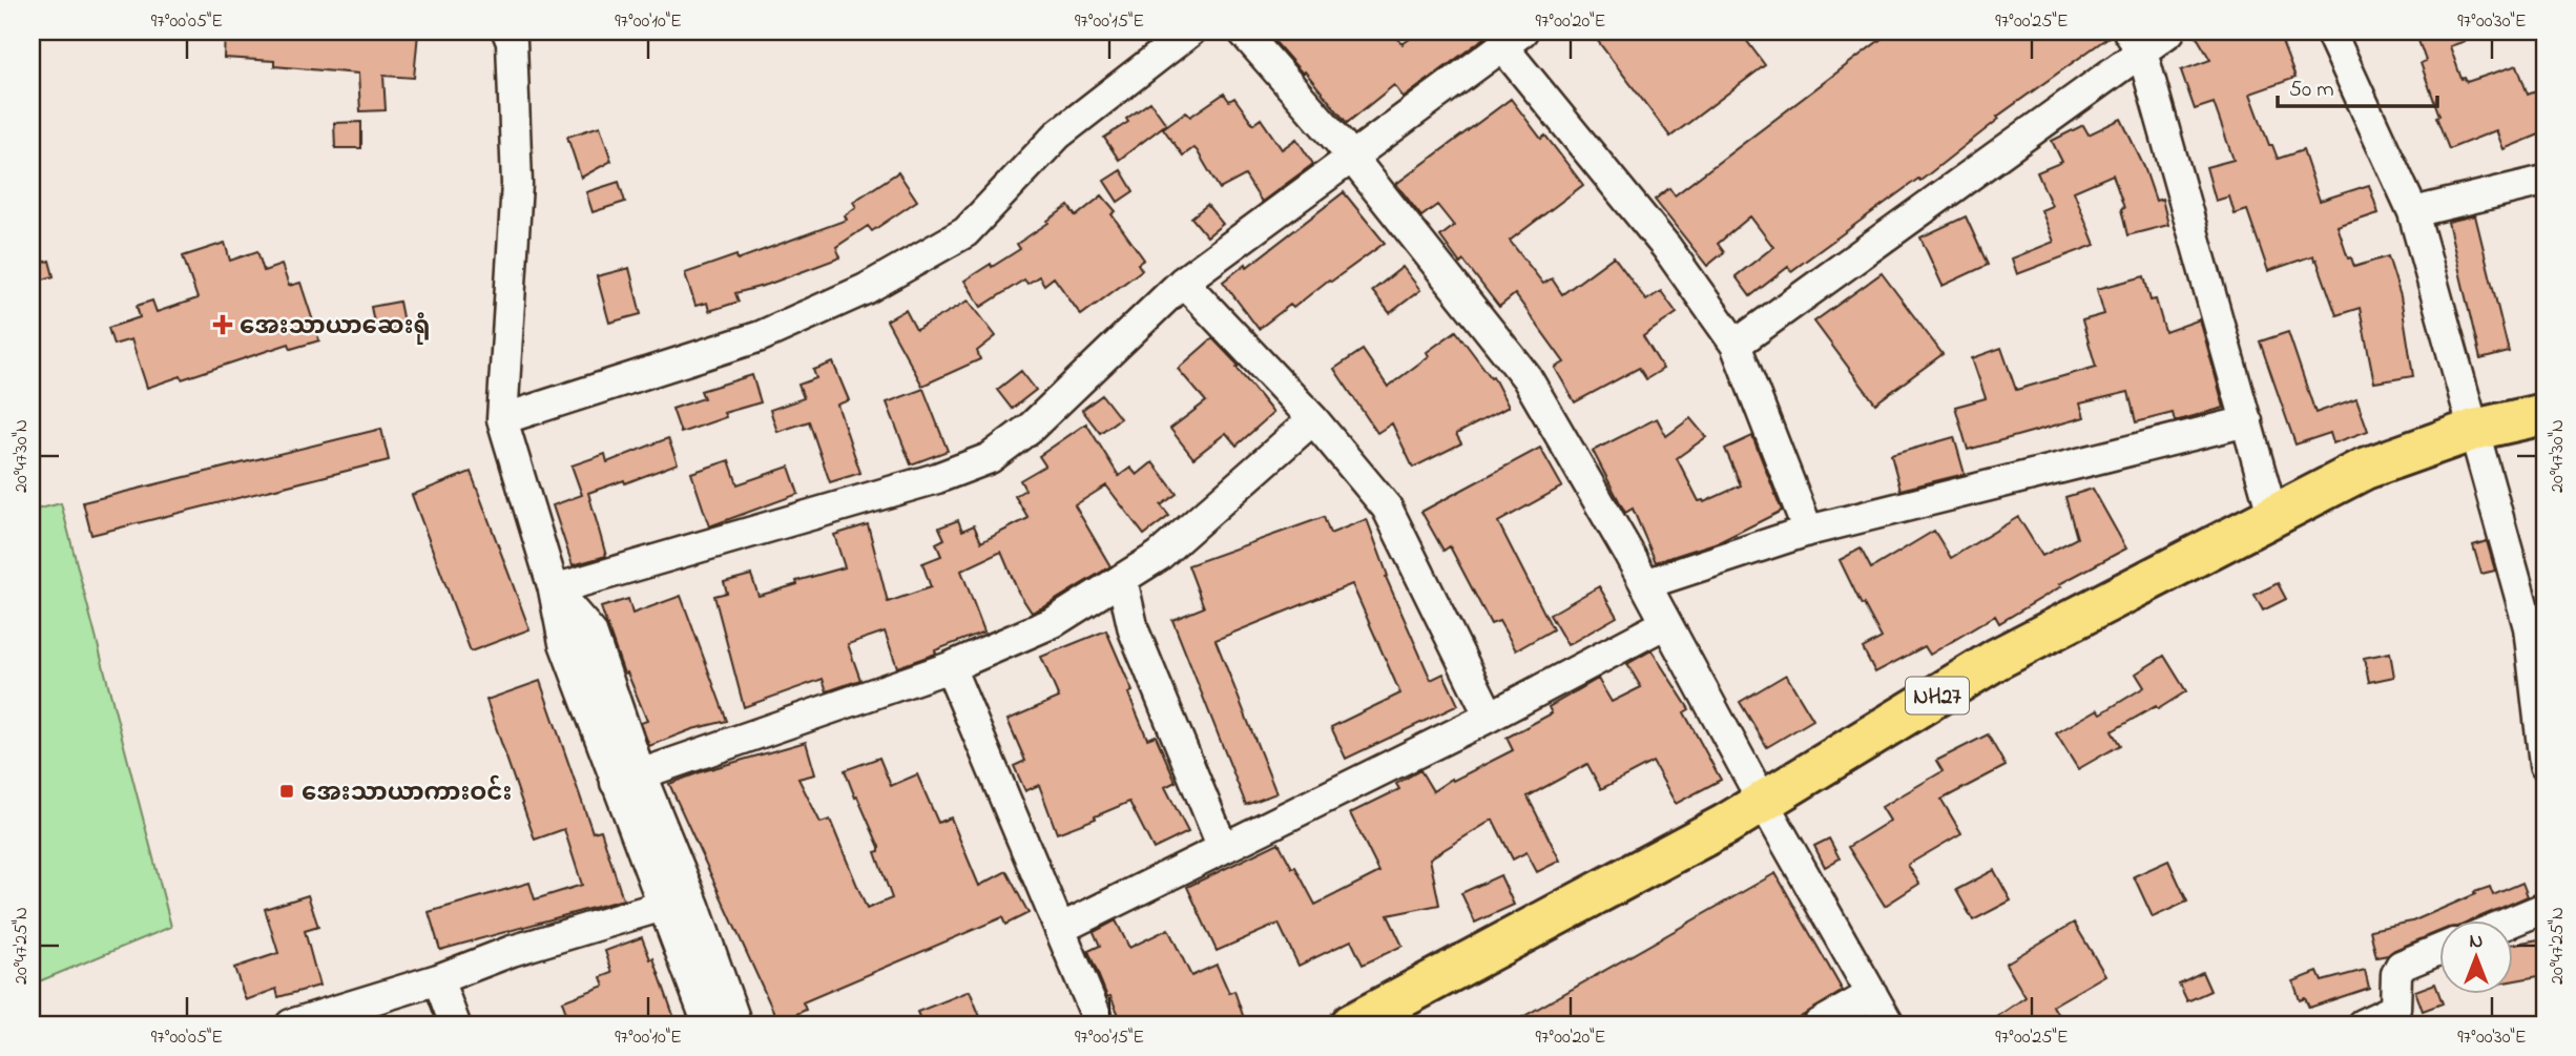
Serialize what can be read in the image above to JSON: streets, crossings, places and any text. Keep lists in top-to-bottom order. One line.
{"streets":{"highway":["NH27"]},"places":{"health":["အေးသာယာဆေးရုံ"],"transit":["အေးသာယာကားဝင်း"]},"scale_bar":"50 m","north":"top","coordinates":["97°00'05\"E","97°00'10\"E","97°00'15\"E","97°00'20\"E","97°00'25\"E","97°00'30\"E","20°47'30\"N","20°47'25\"N"]}
